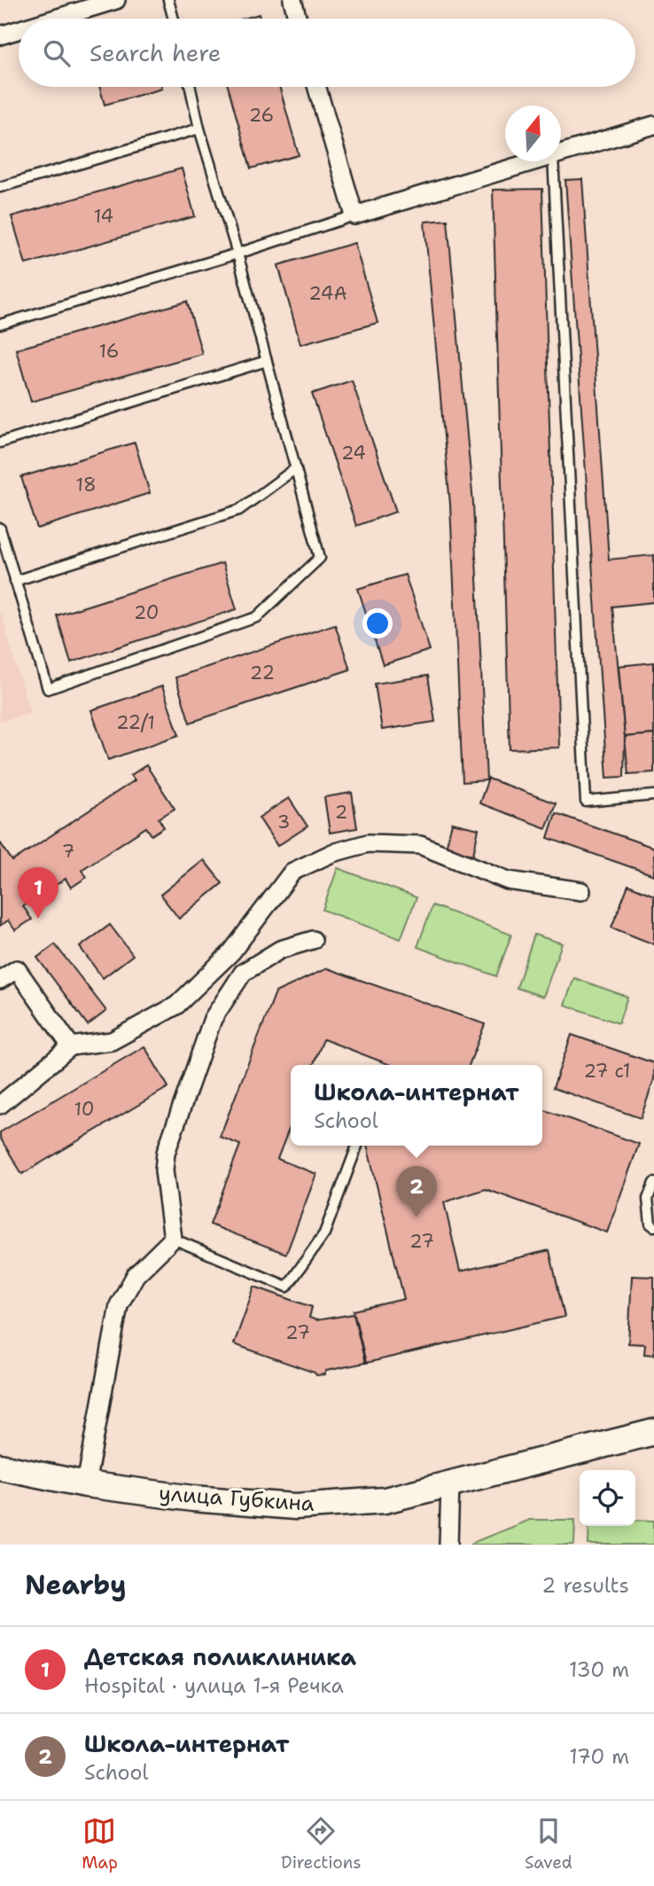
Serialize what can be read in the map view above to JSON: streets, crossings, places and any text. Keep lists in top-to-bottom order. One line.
{"streets":{"street":["улица Губкина"]},"house_numbers":["26","14","24А","16","24","18","20","22","22/1","2","3","7","27 с1","10","27","27"],"north":"top","page":{"search":"Search here","pins":["1","2"],"popup":["Школа-интернат","School"],"heading":["Nearby","2 results"],"list":[{"mark":"1","name":"Детская поликлиника","note":"Hospital · улица 1-я Речка","value":"130 m"},{"mark":"2","name":"Школа-интернат","note":"School","value":"170 m"}],"nav":["Map","Directions","Saved"]}}
